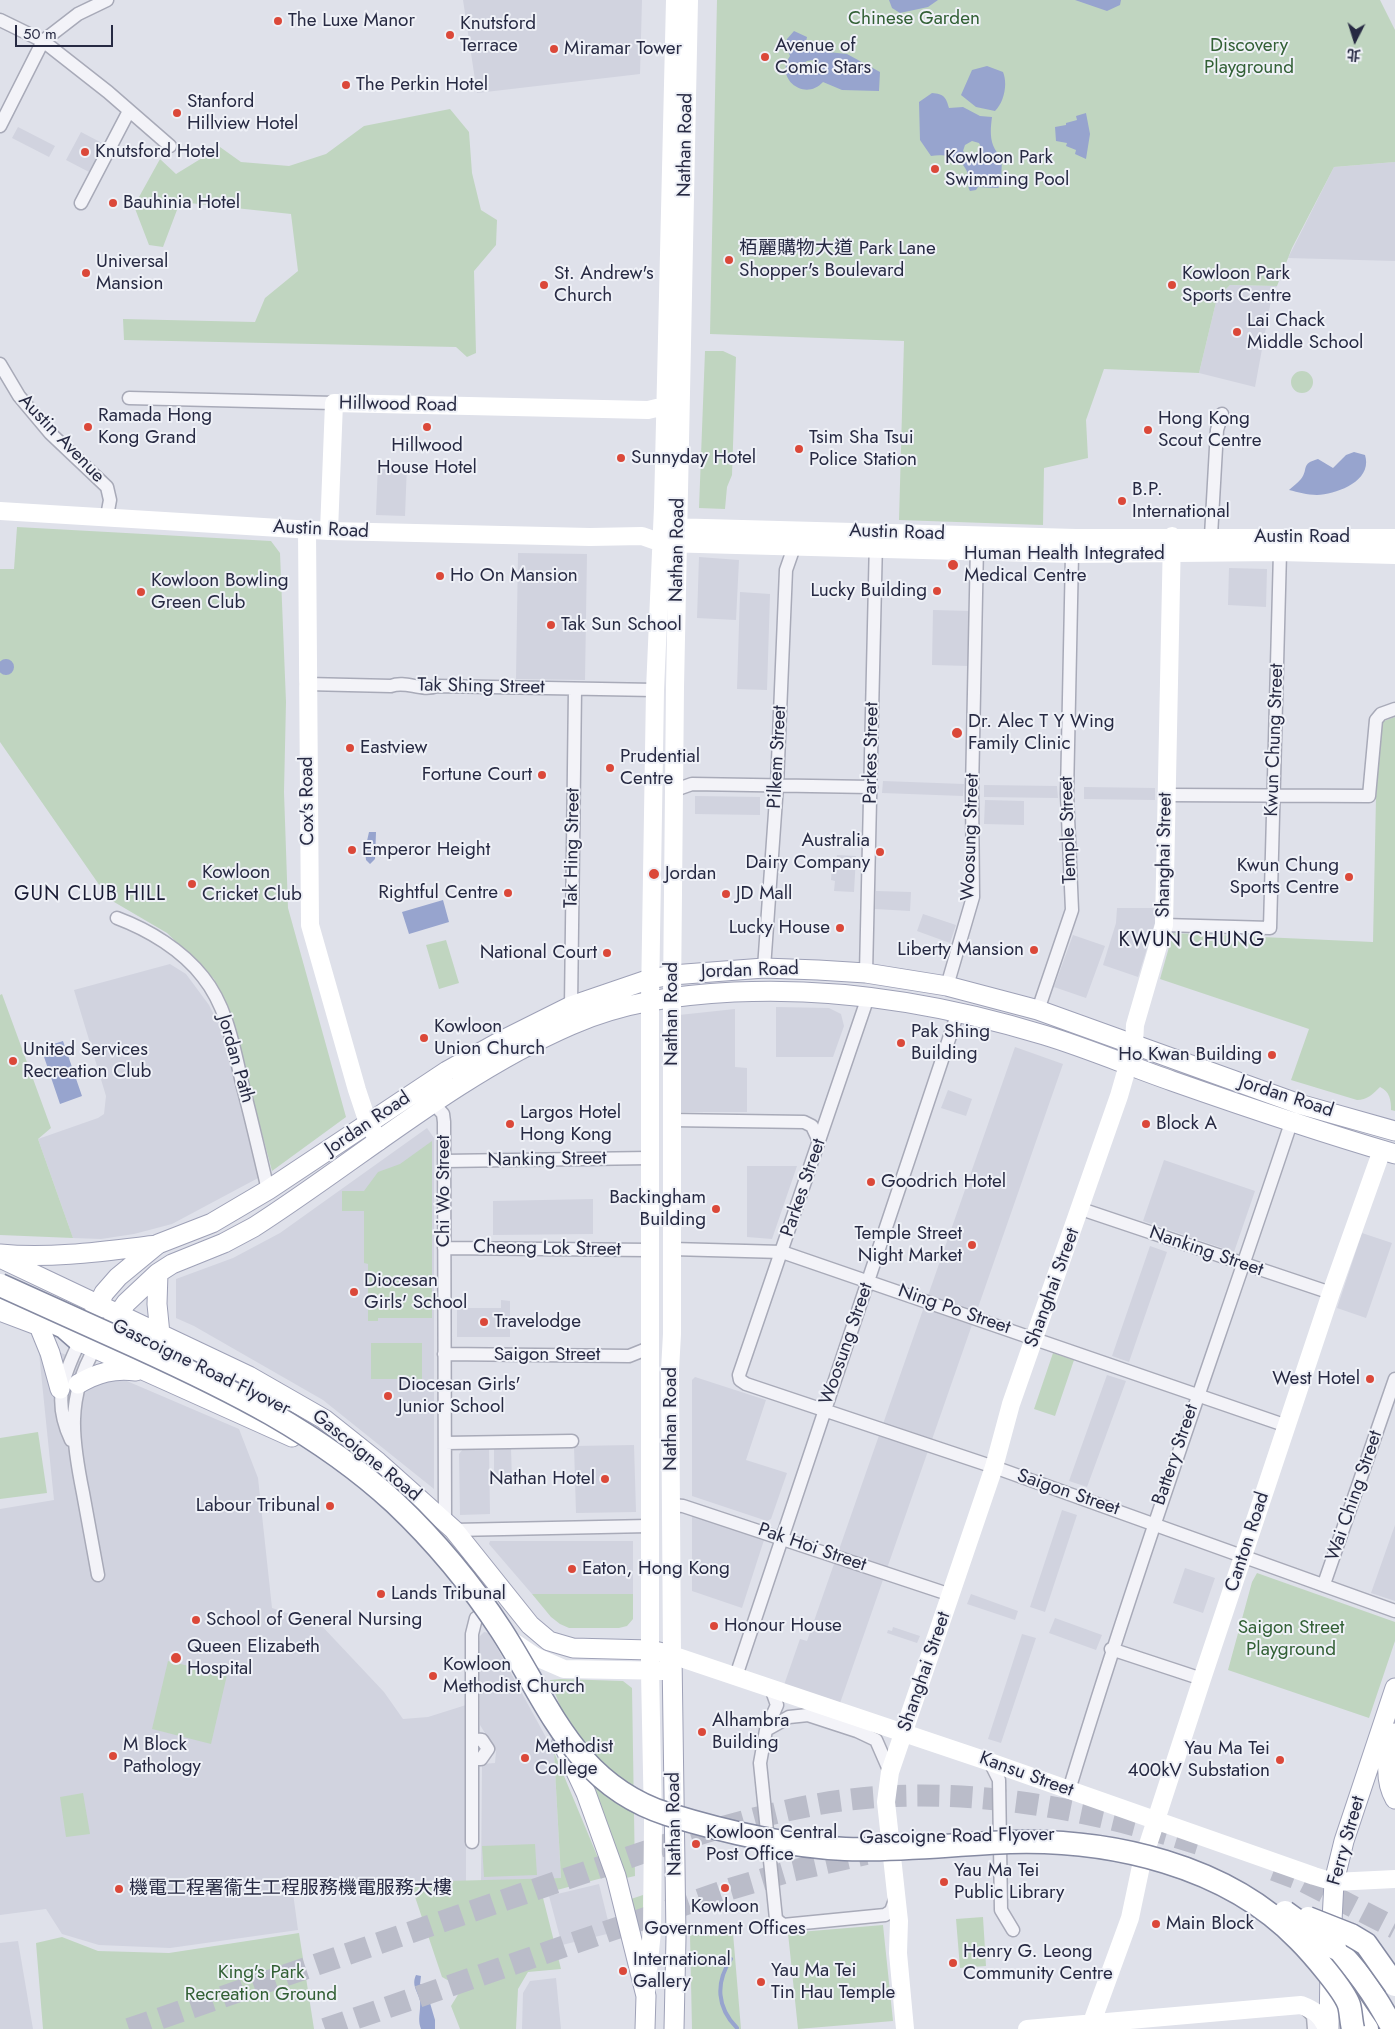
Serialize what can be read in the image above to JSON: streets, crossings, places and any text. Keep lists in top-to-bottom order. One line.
{"streets":{"highway":["Gascoigne Road Flyover"],"main road":["Nathan Road","Hillwood Road","Austin Road","Cox's Road","Shanghai Street","Jordan Road","Gascoigne Road","Canton Road","Kansu Street","Ferry Street"],"street":["Austin Avenue","Tak Shing Street","Kwun Chung Street","Parkes Street","Pilkem Street","Temple Street","Woosung Street","Tak Hing Street","Jordan Path","Nanking Street","Chi Wo Street","Cheong Lok Street","Ning Po Street","Saigon Street","Battery Street","Wai Ching Street","Pak Hoi Street"]},"crossings":[["Nathan Road","Hillwood Road"],["Nathan Road","Austin Road"],["Nathan Road","Tak Shing Street"],["Nathan Road","Jordan Road"],["Nathan Road","Nanking Street"],["Nathan Road","Cheong Lok Street"],["Nathan Road","Ning Po Street"],["Nathan Road","Saigon Street"],["Nathan Road","Gascoigne Road"],["Nathan Road","Pak Hoi Street"],["Nathan Road","Kansu Street"],["Austin Avenue","Austin Road"],["Austin Road","Kwun Chung Street"],["Austin Road","Parkes Street"],["Austin Road","Pilkem Street"],["Austin Road","Cox's Road"],["Austin Road","Temple Street"],["Austin Road","Woosung Street"],["Austin Road","Shanghai Street"],["Tak Shing Street","Cox's Road"],["Tak Shing Street","Tak Hing Street"],["Kwun Chung Street","Shanghai Street"],["Parkes Street","Jordan Road"],["Parkes Street","Ning Po Street"],["Parkes Street","Saigon Street"],["Pilkem Street","Jordan Road"],["Cox's Road","Jordan Road"],["Temple Street","Jordan Road"],["Woosung Street","Jordan Road"],["Woosung Street","Ning Po Street"],["Woosung Street","Saigon Street"],["Woosung Street","Pak Hoi Street"],["Woosung Street","Kansu Street"],["Tak Hing Street","Jordan Road"],["Shanghai Street","Jordan Road"],["Shanghai Street","Nanking Street"],["Shanghai Street","Ning Po Street"],["Shanghai Street","Saigon Street"],["Shanghai Street","Pak Hoi Street"],["Shanghai Street","Kansu Street"],["Jordan Road","Jordan Path"],["Jordan Road","Chi Wo Street"],["Jordan Road","Battery Street"],["Jordan Road","Gascoigne Road"],["Jordan Road","Canton Road"],["Nanking Street","Chi Wo Street"],["Nanking Street","Battery Street"],["Nanking Street","Canton Road"],["Chi Wo Street","Cheong Lok Street"],["Chi Wo Street","Saigon Street"],["Chi Wo Street","Gascoigne Road"],["Ning Po Street","Battery Street"],["Ning Po Street","Canton Road"],["Saigon Street","Battery Street"],["Saigon Street","Wai Ching Street"],["Saigon Street","Canton Road"],["Gascoigne Road Flyover","Ferry Street"],["Battery Street","Kansu Street"],["Gascoigne Road","Kansu Street"],["Canton Road","Kansu Street"],["Kansu Street","Ferry Street"]],"districts":["GUN CLUB HILL","KWUN CHUNG"],"parks":["Chinese Garden","Discovery Playground","Saigon Street Playground","King's Park Recreation Ground"],"places":["The Luxe Manor","Knutsford Terrace","Miramar Tower","Avenue of Comic Stars","The Perkin Hotel","Stanford Hillview Hotel","Knutsford Hotel","Kowloon Park Swimming Pool","Bauhinia Hotel","栢麗購物大道 Park Lane Shopper's Boulevard","Universal Mansion","St. Andrew's Church","Kowloon Park Sports Centre","Lai Chack Middle School","Ramada Hong Kong Grand","Hillwood House Hotel","Hong Kong Scout Centre","Tsim Sha Tsui Police Station","Sunnyday Hotel","B.P. International","Human Health Integrated Medical Centre","Ho On Mansion","Lucky Building","Kowloon Bowling Green Club","Tak Sun School","Dr. Alec T Y Wing Family Clinic","Eastview","Prudential Centre","Fortune Court","Emperor Height","Australia Dairy Company","Jordan","Kwun Chung Sports Centre","Kowloon Cricket Club","Rightful Centre","JD Mall","Lucky House","Liberty Mansion","National Court","Kowloon Union Church","Pak Shing Building","Ho Kwan Building","United Services Recreation Club","Largos Hotel Hong Kong","Block A","Goodrich Hotel","Backingham Building","Temple Street Night Market","Diocesan Girls' School","Travelodge","West Hotel","Diocesan Girls' Junior School","Nathan Hotel","Labour Tribunal","Eaton, Hong Kong","Lands Tribunal","School of General Nursing","Honour House","Queen Elizabeth Hospital","Kowloon Methodist Church","Alhambra Building","M Block Pathology","Methodist College","Yau Ma Tei 400kV Substation","Kowloon Central Post Office","Yau Ma Tei Public Library","Kowloon Government Offices","機電工程署衞生工程服務機電服務大樓","Main Block","Henry G. Leong Community Centre","International Gallery","Yau Ma Tei Tin Hau Temple"],"scale_bar":"50 m","north":"bottom"}
